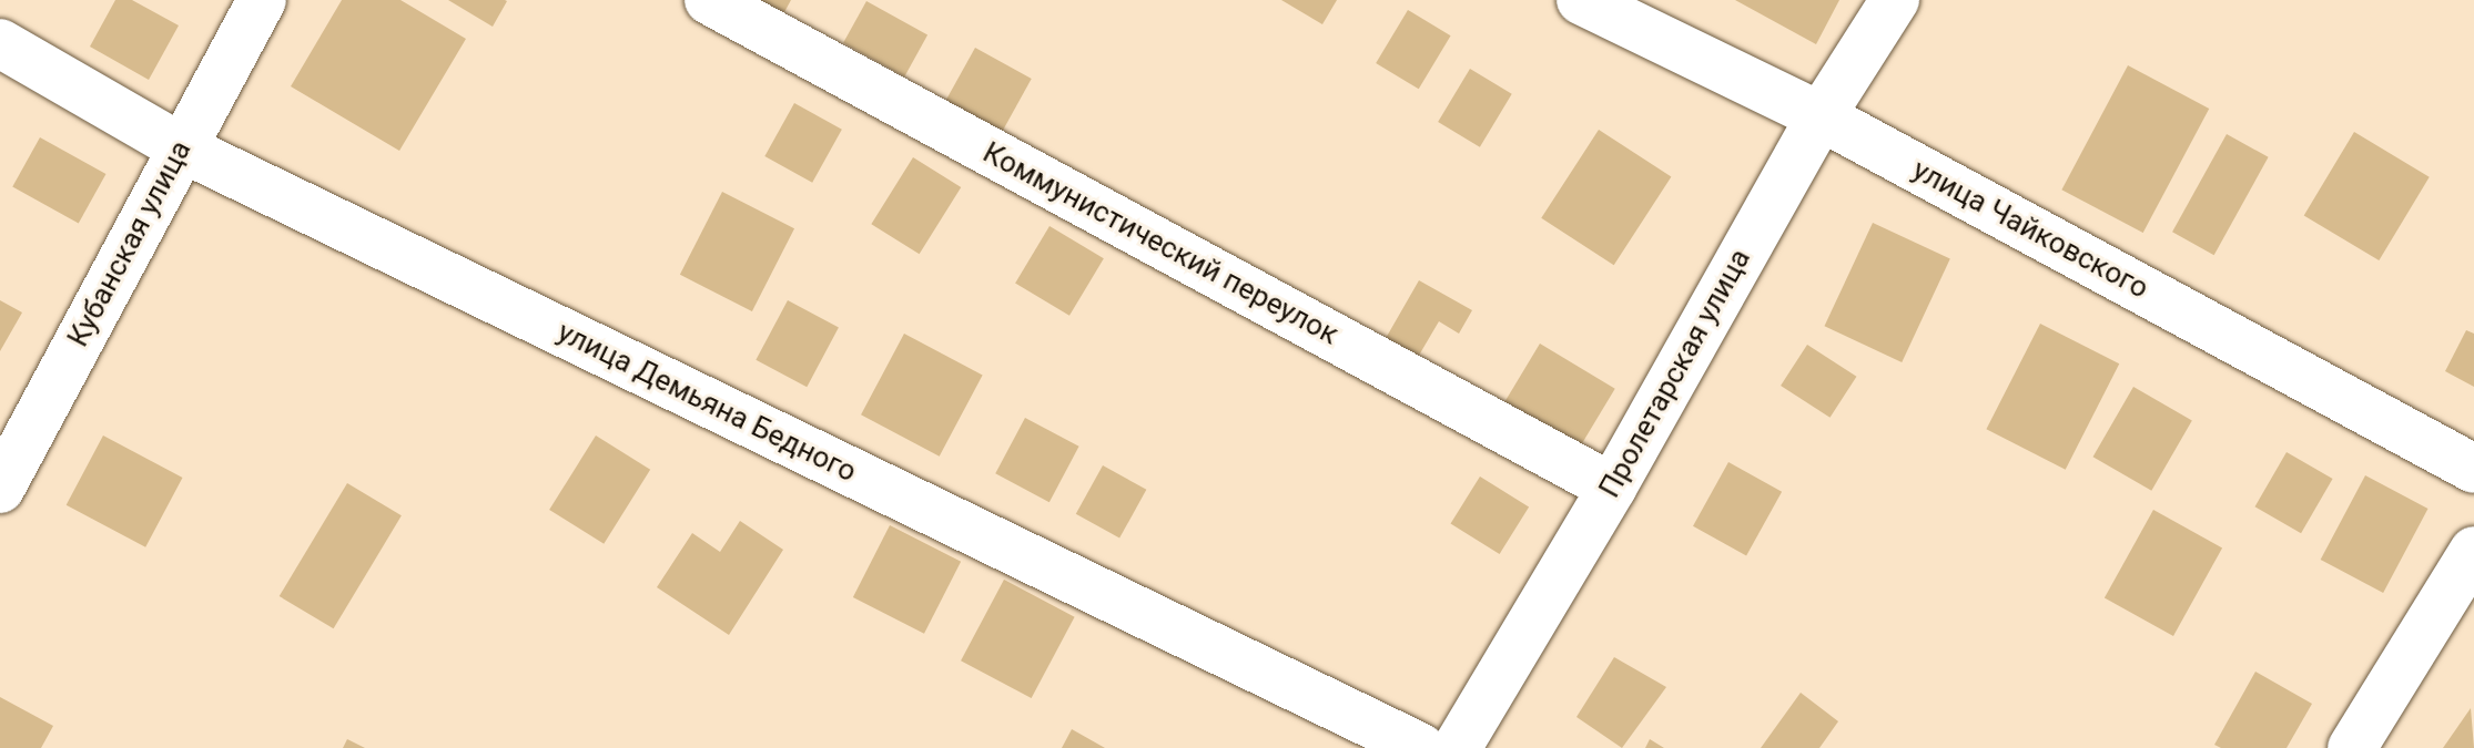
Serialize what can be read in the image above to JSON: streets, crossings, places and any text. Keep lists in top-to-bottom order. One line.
{"streets":{"street":["улица Чайковского","Кубанская улица","Коммунистический переулок","Пролетарская улица","улица Демьяна Бедного"]},"crossings":[["улица Чайковского","Пролетарская улица"],["Кубанская улица","улица Демьяна Бедного"],["Коммунистический переулок","Пролетарская улица"]]}
